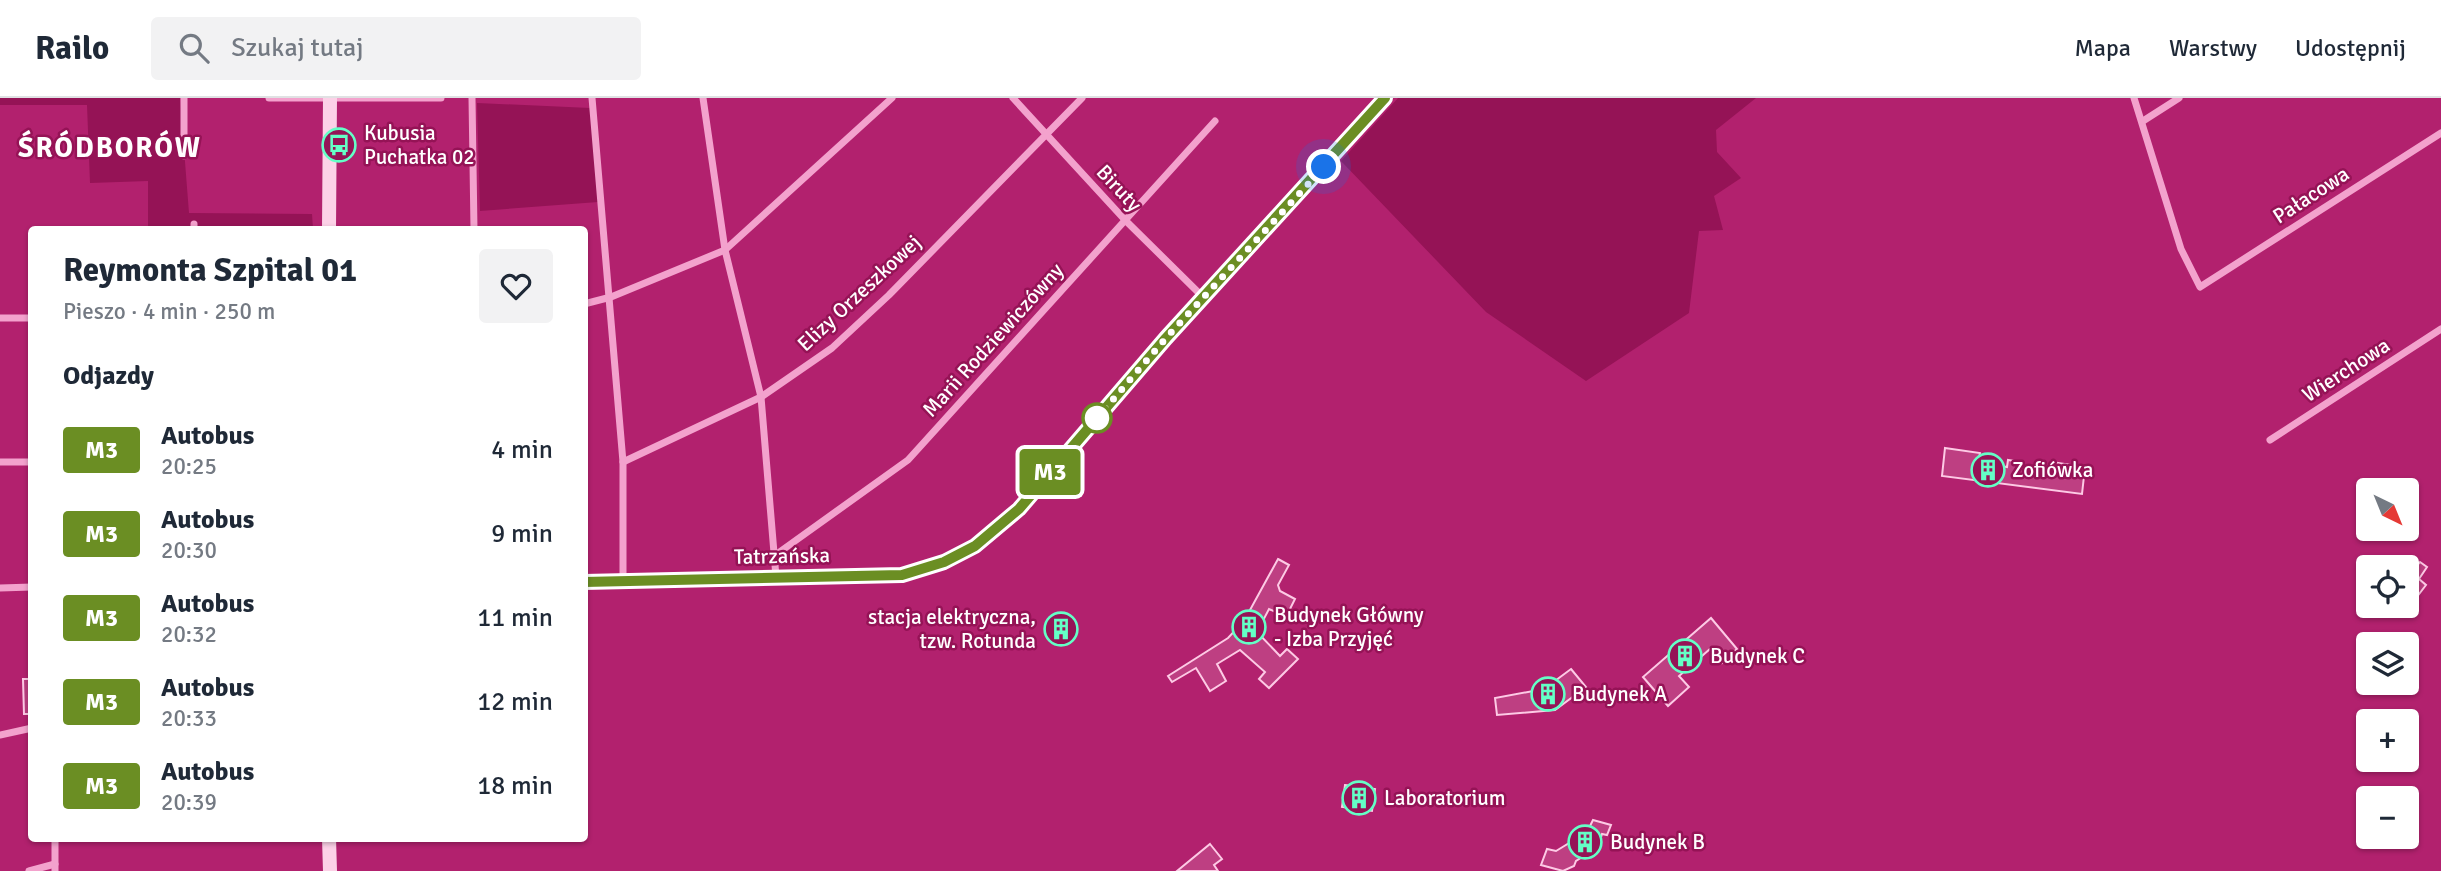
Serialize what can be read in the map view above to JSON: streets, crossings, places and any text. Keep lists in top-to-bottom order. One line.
{"streets":{"street":["Biruty","Pałacowa","Elizy Orzeszkowej","Marii Rodziewiczówny","Wierchowa","Tatrzańska"]},"crossings":[["Biruty","Elizy Orzeszkowej"],["Biruty","Marii Rodziewiczówny"],["Biruty","Tatrzańska"]],"districts":["ŚRÓDBORÓW"],"places":{"bus stop":["Kubusia Puchatka 02"],"building":["Zofiówka","Budynek Główny - Izba Przyjęć","stacja elektryczna, tzw. Rotunda","Budynek C","Budynek A","Laboratorium","Budynek B"]},"lines":["bus line M3"],"north":"bottom right","page":{"header":"Railo","search":"Szukaj tutaj","nav":["Mapa","Warstwy","Udostępnij"],"on_map":"M3","heading":[["Reymonta Szpital 01","Pieszo · 4 min · 250 m"],"Odjazdy"],"list":[{"mark":"M3","name":"Autobus","note":"20:25","value":"4 min"},{"mark":"M3","name":"Autobus","note":"20:30","value":"9 min"},{"mark":"M3","name":"Autobus","note":"20:32","value":"11 min"},{"mark":"M3","name":"Autobus","note":"20:33","value":"12 min"},{"mark":"M3","name":"Autobus","note":"20:39","value":"18 min"}],"map_buttons":["+","−"]}}
